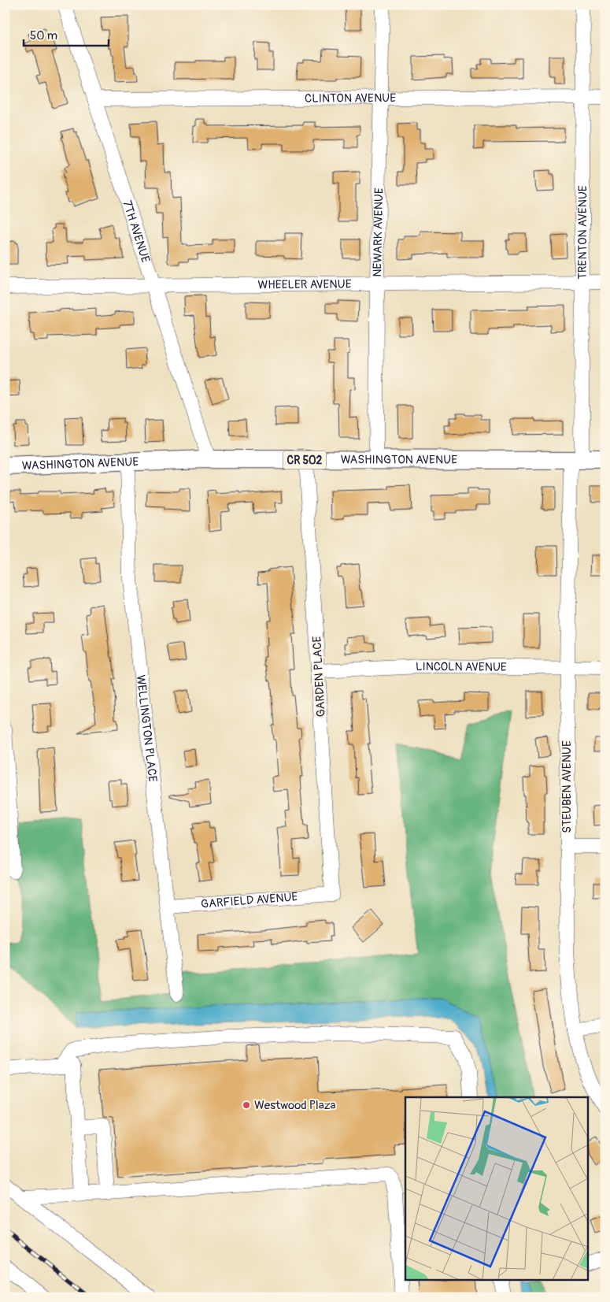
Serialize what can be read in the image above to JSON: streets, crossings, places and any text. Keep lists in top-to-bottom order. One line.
{"streets":{"main road":["CR 502","WASHINGTON AVENUE"],"street":["CLINTON AVENUE","7TH AVENUE","NEWARK AVENUE","TRENTON AVENUE","WHEELER AVENUE","LINCOLN AVENUE","GARDEN PLACE","WELLINGTON PLACE","STEUBEN AVENUE","GARFIELD AVENUE"]},"crossings":[["CLINTON AVENUE","7TH AVENUE"],["CLINTON AVENUE","NEWARK AVENUE"],["CLINTON AVENUE","TRENTON AVENUE"],["7TH AVENUE","WHEELER AVENUE"],["7TH AVENUE","WASHINGTON AVENUE"],["NEWARK AVENUE","WHEELER AVENUE"],["NEWARK AVENUE","WASHINGTON AVENUE"],["TRENTON AVENUE","WHEELER AVENUE"],["TRENTON AVENUE","WASHINGTON AVENUE"],["TRENTON AVENUE","STEUBEN AVENUE"],["WASHINGTON AVENUE","GARDEN PLACE"],["WASHINGTON AVENUE","WELLINGTON PLACE"],["WASHINGTON AVENUE","STEUBEN AVENUE"],["LINCOLN AVENUE","GARDEN PLACE"],["LINCOLN AVENUE","STEUBEN AVENUE"],["GARDEN PLACE","GARFIELD AVENUE"],["WELLINGTON PLACE","GARFIELD AVENUE"]],"places":["Westwood Plaza"],"scale_bar":"50 m"}
